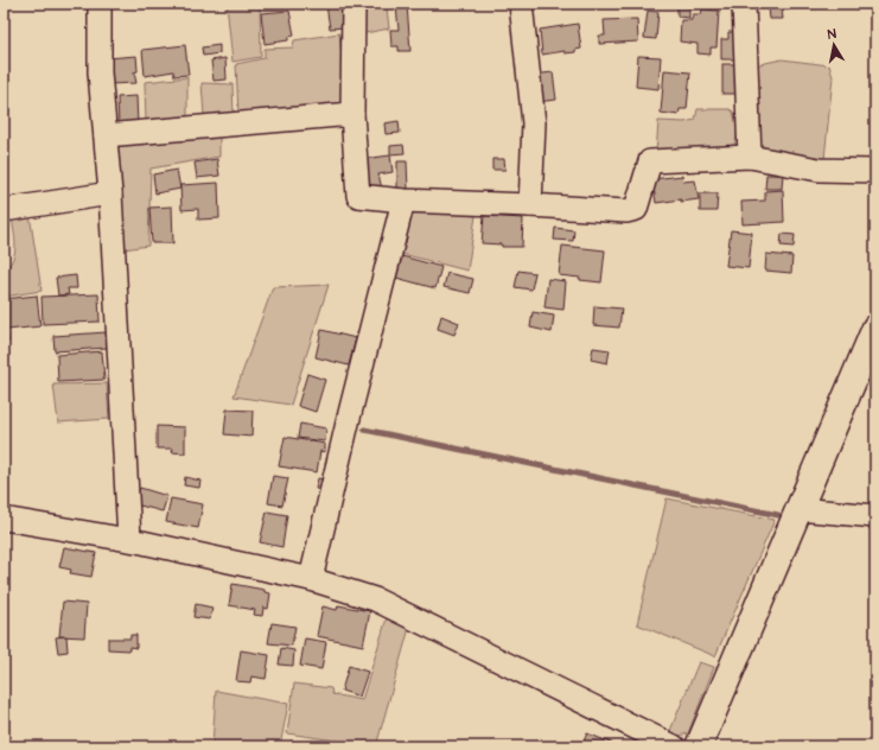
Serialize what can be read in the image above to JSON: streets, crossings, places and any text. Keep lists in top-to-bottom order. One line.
{"north":"top"}
